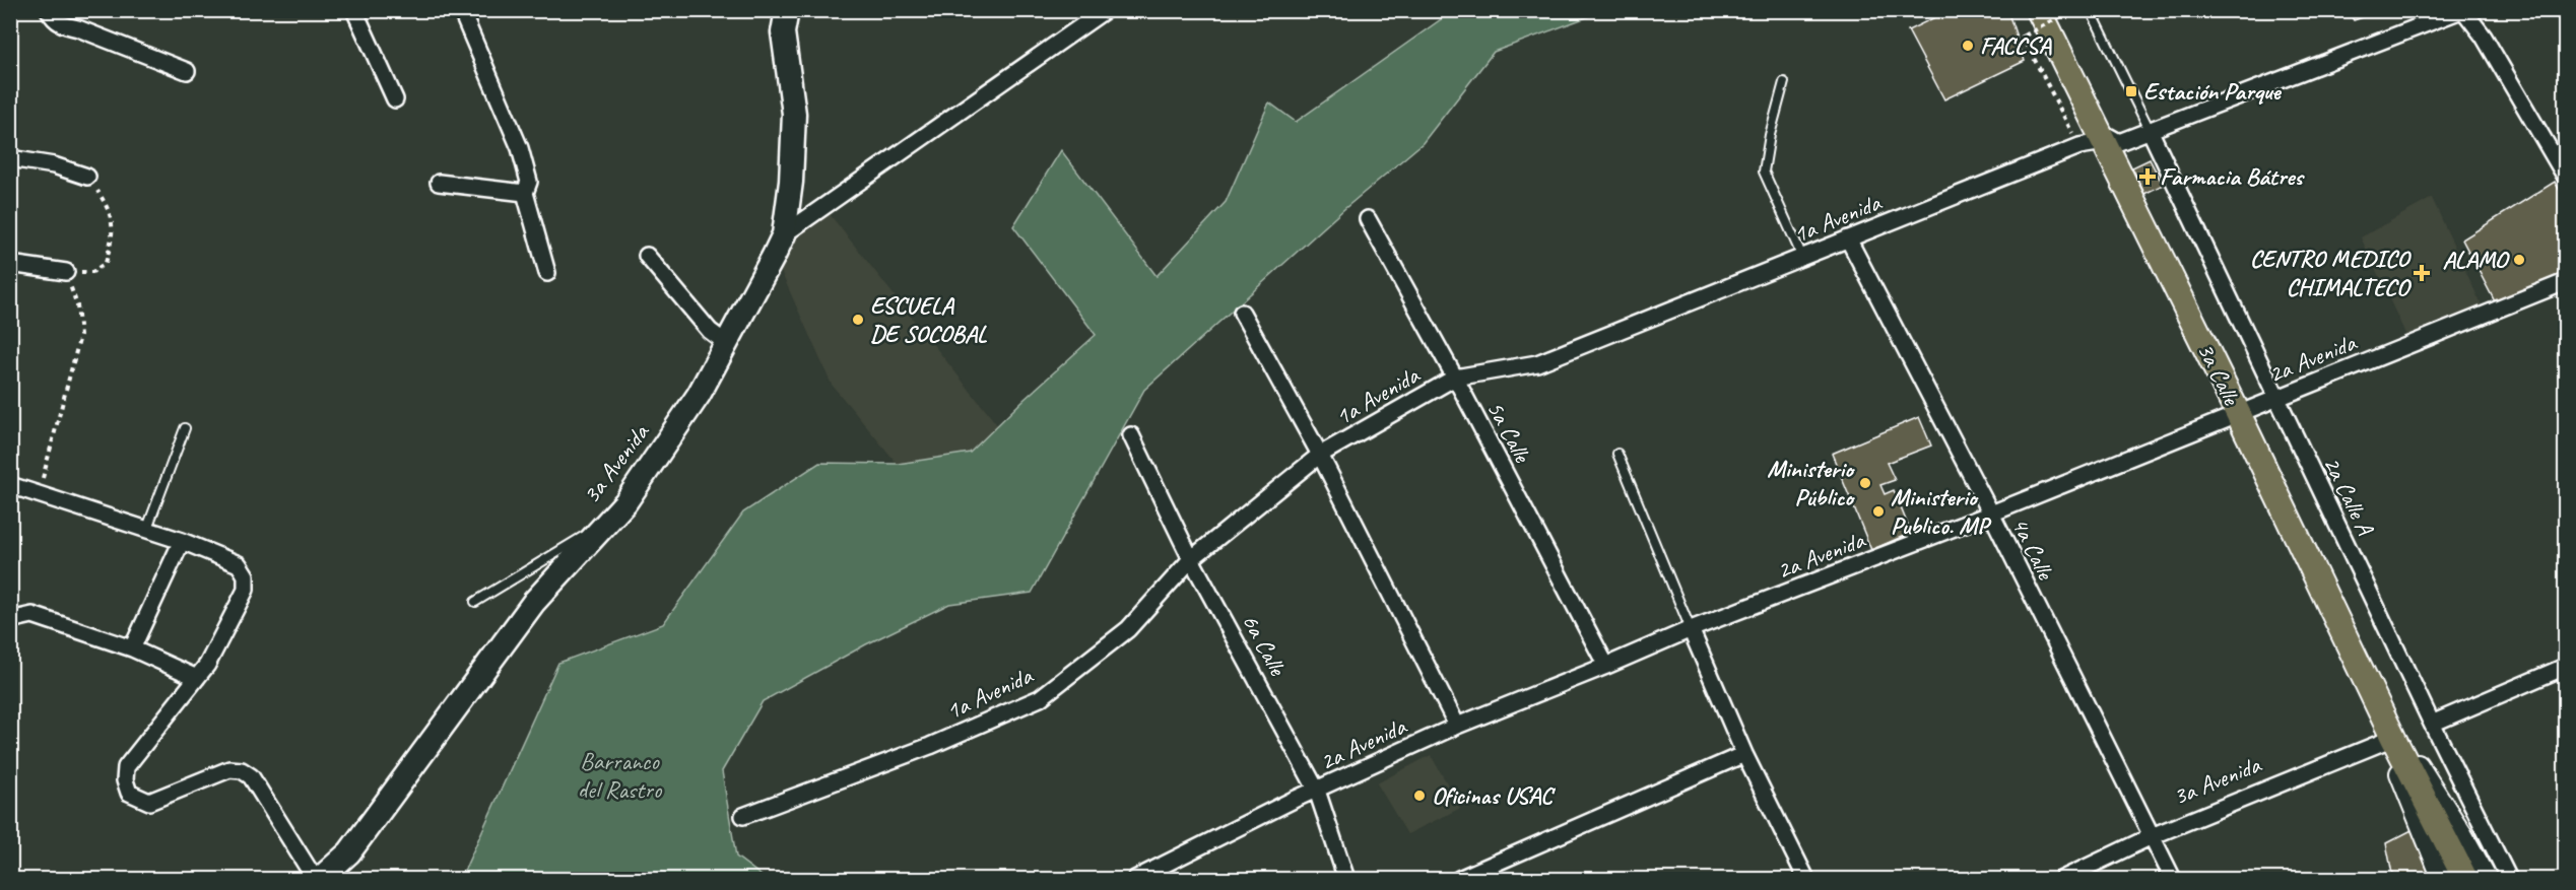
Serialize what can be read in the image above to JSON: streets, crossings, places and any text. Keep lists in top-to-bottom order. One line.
{"streets":{"main road":["3a Calle","3a Avenida"],"street":["1a Avenida","2a Avenida","5a Calle","2a Calle A","4a Calle","6a Calle"]},"crossings":[["1a Avenida","3a Calle"],["1a Avenida","5a Calle"],["1a Avenida","2a Calle A"],["1a Avenida","4a Calle"],["1a Avenida","6a Calle"],["2a Avenida","3a Calle"],["2a Avenida","5a Calle"],["2a Avenida","2a Calle A"],["2a Avenida","4a Calle"],["2a Avenida","6a Calle"],["3a Calle","3a Avenida"],["3a Avenida","4a Calle"]],"parks":["Barranco del Rastro"],"places":{"other":["FACCSA","ALAMO","ESCUELA DE SOCOBAL","Ministerio Público","Ministerio Publico. MP","Oficinas USAC"],"transit":["Estación Parque"],"health":["Farmacia Bátres","CENTRO MEDICO CHIMALTECO"]}}
